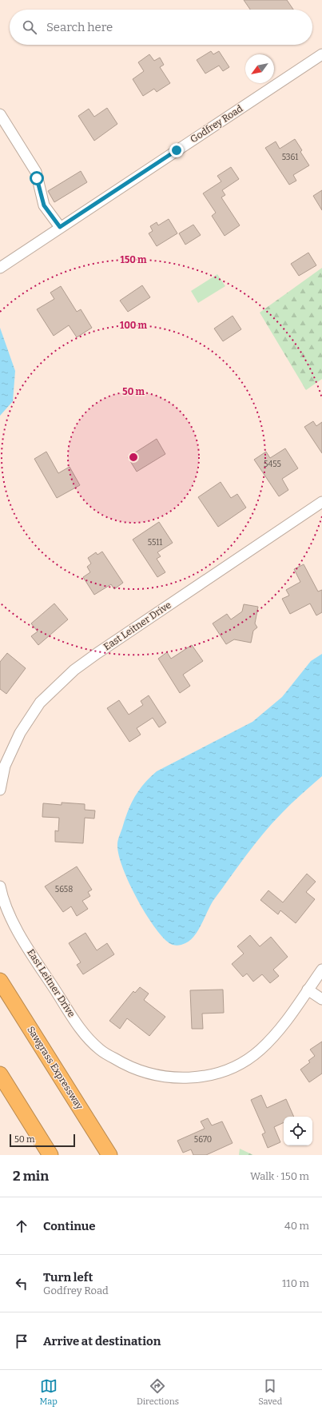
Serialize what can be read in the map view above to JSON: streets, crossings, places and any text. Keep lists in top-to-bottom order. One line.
{"streets":{"highway":["Sawgrass Expressway"],"street":["Godfrey Road","East Leitner Drive"]},"house_numbers":["5361","5455","5511","5658","5670"],"scale_bar":"50 m","north":"bottom left","page":{"search":"Search here","scale":"50 m","heading":["2 min","Walk · 150 m"],"list":[["Continue","40 m"],["Turn left","Godfrey Road","110 m"],"Arrive at destination"],"nav":["Map","Directions","Saved"]},"rings":["150 m","100 m","50 m"]}
